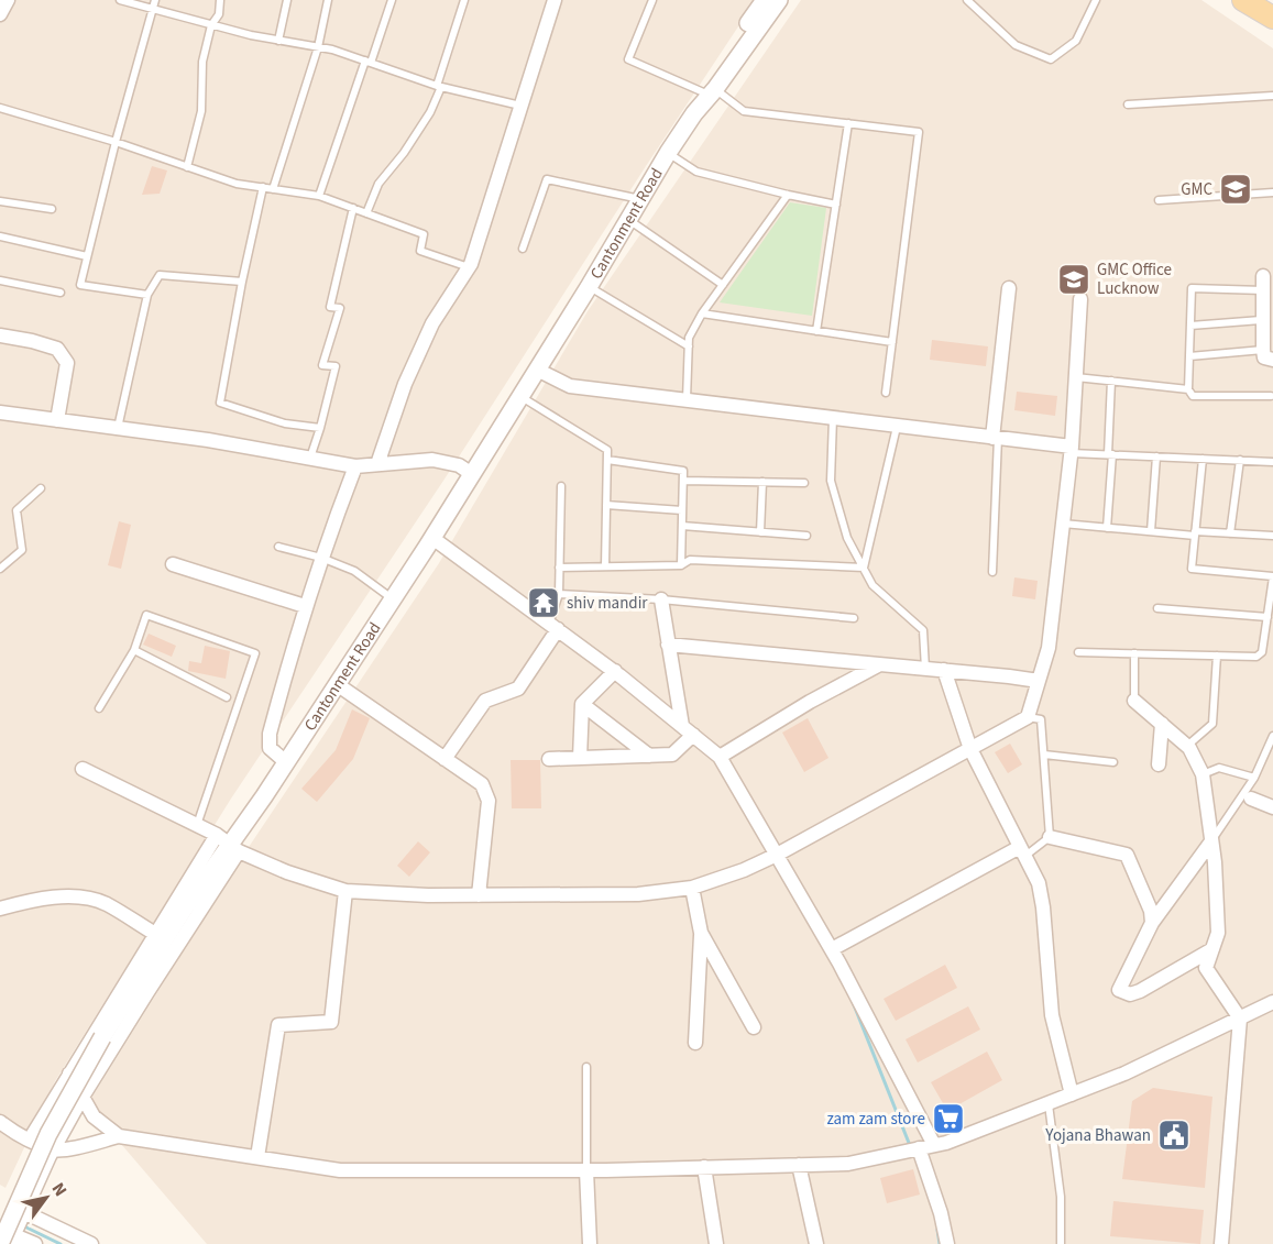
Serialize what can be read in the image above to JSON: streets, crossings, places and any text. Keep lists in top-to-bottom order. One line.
{"streets":{"street":["Cantonment Road"]},"places":{"school or university":["GMC","GMC Office Lucknow"],"temple":["shiv mandir"],"supermarket":["zam zam store"],"public building":["Yojana Bhawan"]},"north":"top right"}
